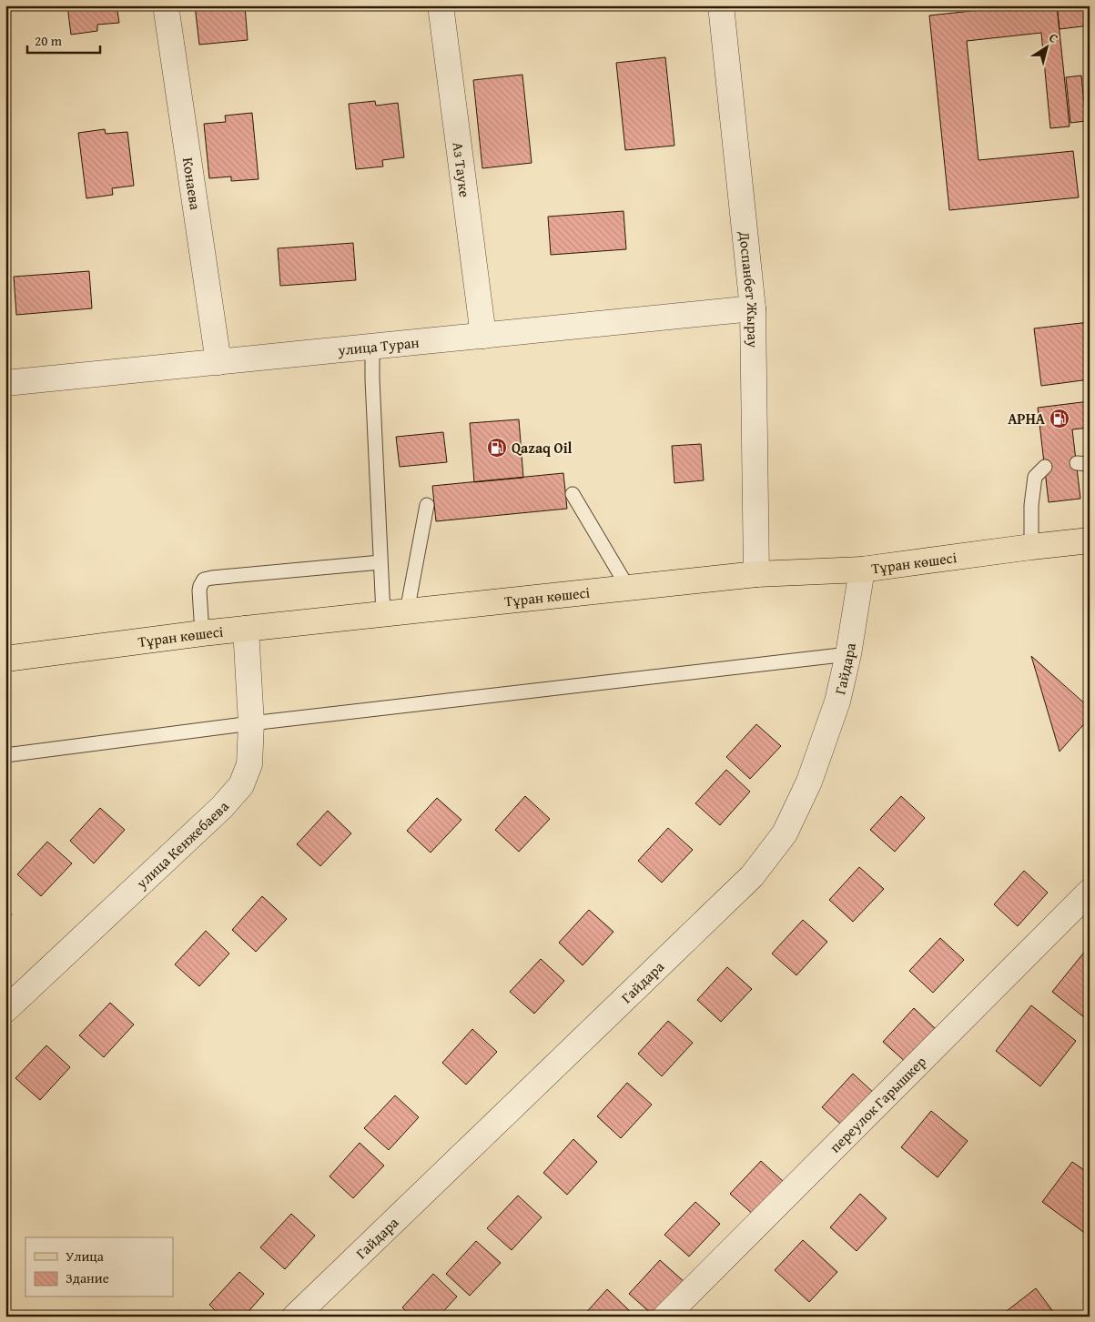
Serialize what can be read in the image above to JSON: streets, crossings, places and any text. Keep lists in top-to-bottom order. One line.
{"streets":{"main road":["Тұран көшесі"],"street":["Аз Тауке","Конаева","Доспанбет Жырау","улица Туран","Гайдара","улица Кенжебаева","переулок Гарышкер"]},"crossings":[["Аз Тауке","улица Туран"],["Конаева","улица Туран"],["Доспанбет Жырау","улица Туран"],["Доспанбет Жырау","Тұран көшесі"],["Тұран көшесі","Гайдара"],["Тұран көшесі","улица Кенжебаева"]],"places":{"fuel station":["АРНА","Qazaq Oil"]},"legend":["Улица","Здание"],"scale_bar":"20 m","north":"top right"}
